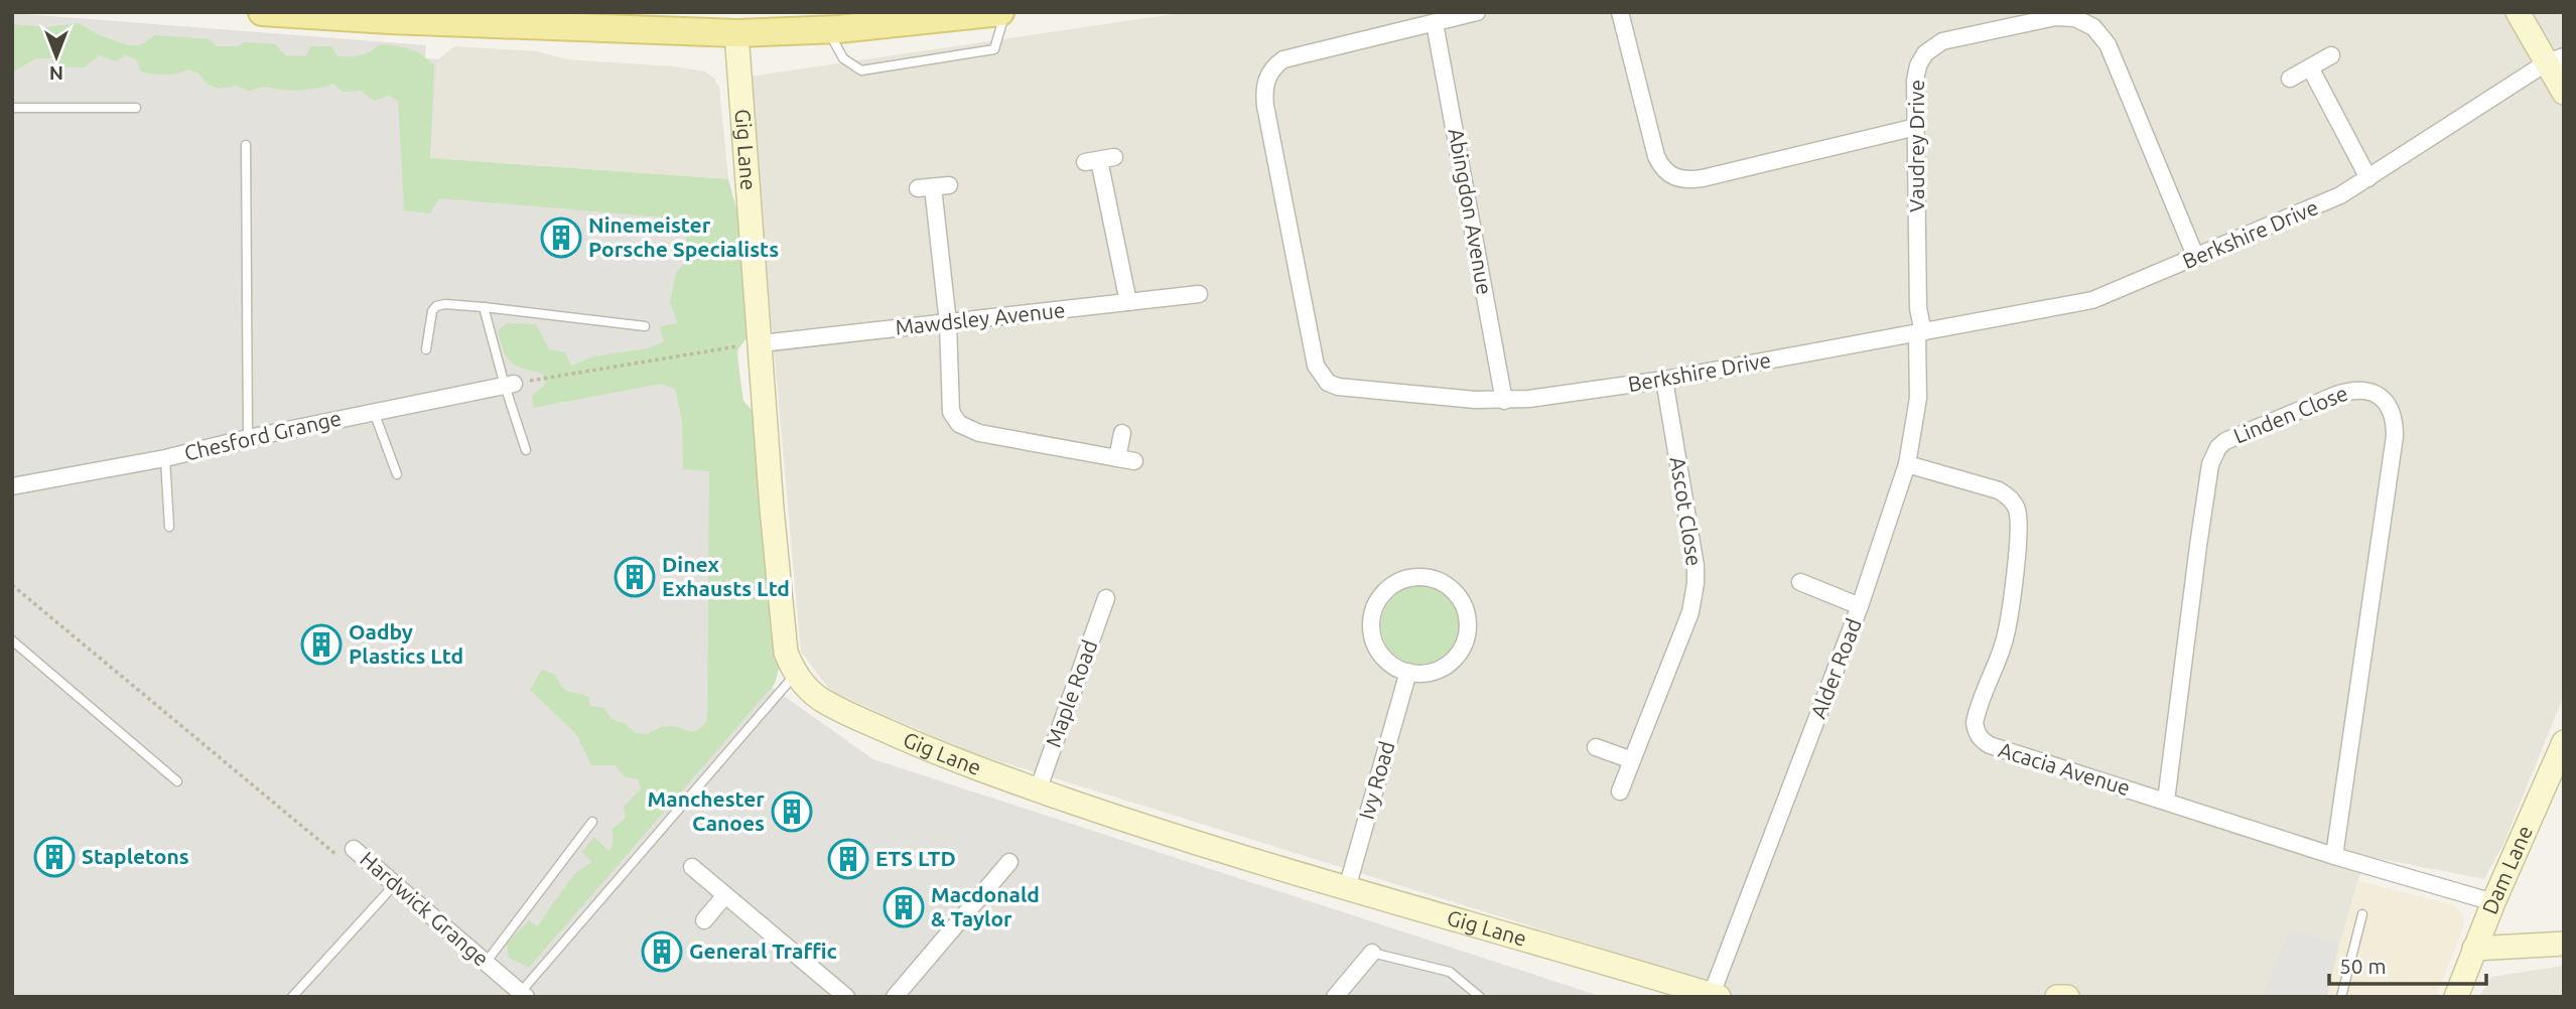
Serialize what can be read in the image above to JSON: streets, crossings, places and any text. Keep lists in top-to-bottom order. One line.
{"streets":{"street":["Vaudrey Drive","Gig Lane","Abingdon Avenue","Berkshire Drive","Mawdsley Avenue","Linden Close","Chesford Grange","Ascot Close","Alder Road","Maple Road","Acacia Avenue","Ivy Road","Dam Lane","Hardwick Grange"]},"crossings":[["Vaudrey Drive","Berkshire Drive"],["Vaudrey Drive","Alder Road"],["Gig Lane","Mawdsley Avenue"],["Gig Lane","Alder Road"],["Gig Lane","Maple Road"],["Gig Lane","Ivy Road"],["Abingdon Avenue","Berkshire Drive"],["Berkshire Drive","Ascot Close"],["Berkshire Drive","Alder Road"],["Linden Close","Acacia Avenue"],["Alder Road","Acacia Avenue"],["Acacia Avenue","Dam Lane"]],"places":{"building":["Ninemeister Porsche Specialists","Dinex Exhausts Ltd","Oadby Plastics Ltd","Manchester Canoes","Stapletons","ETS LTD","Macdonald & Taylor","General Traffic"]},"scale_bar":"50 m","north":"bottom"}
